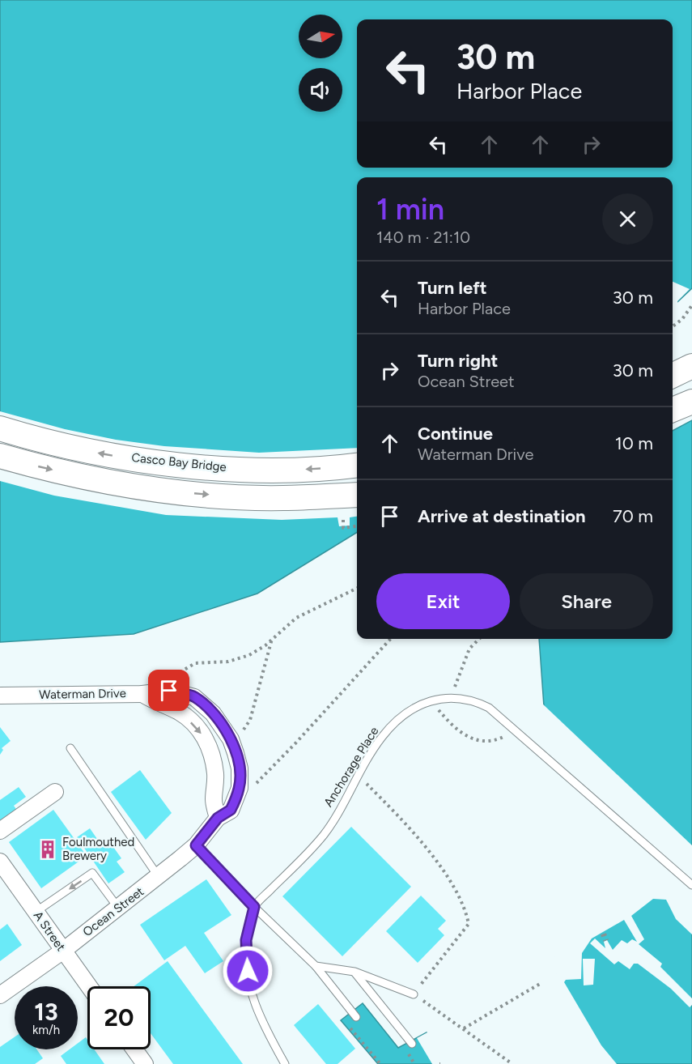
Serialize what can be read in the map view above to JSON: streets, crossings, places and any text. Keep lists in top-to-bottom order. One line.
{"streets":{"main road":["Casco Bay Bridge"],"street":["Waterman Drive","Ocean Street","A Street"],"lane":["Anchorage Place"]},"crossings":[["Waterman Drive","Ocean Street"],["Ocean Street","A Street"]],"places":{"building":["Foulmouthed Brewery"]},"north":"right","page":{"turn":["30 m","Harbor Place"],"heading":["1 min","140 m · 21:10"],"list":[{"name":"Turn left","note":"Harbor Place","value":"30 m"},{"name":"Turn right","note":"Ocean Street","value":"30 m"},{"name":"Continue","note":"Waterman Drive","value":"10 m"},{"name":"Arrive at destination","value":"70 m"}],"buttons":["Exit","Share"],"speed":"13 km/h","limit":"20"}}
